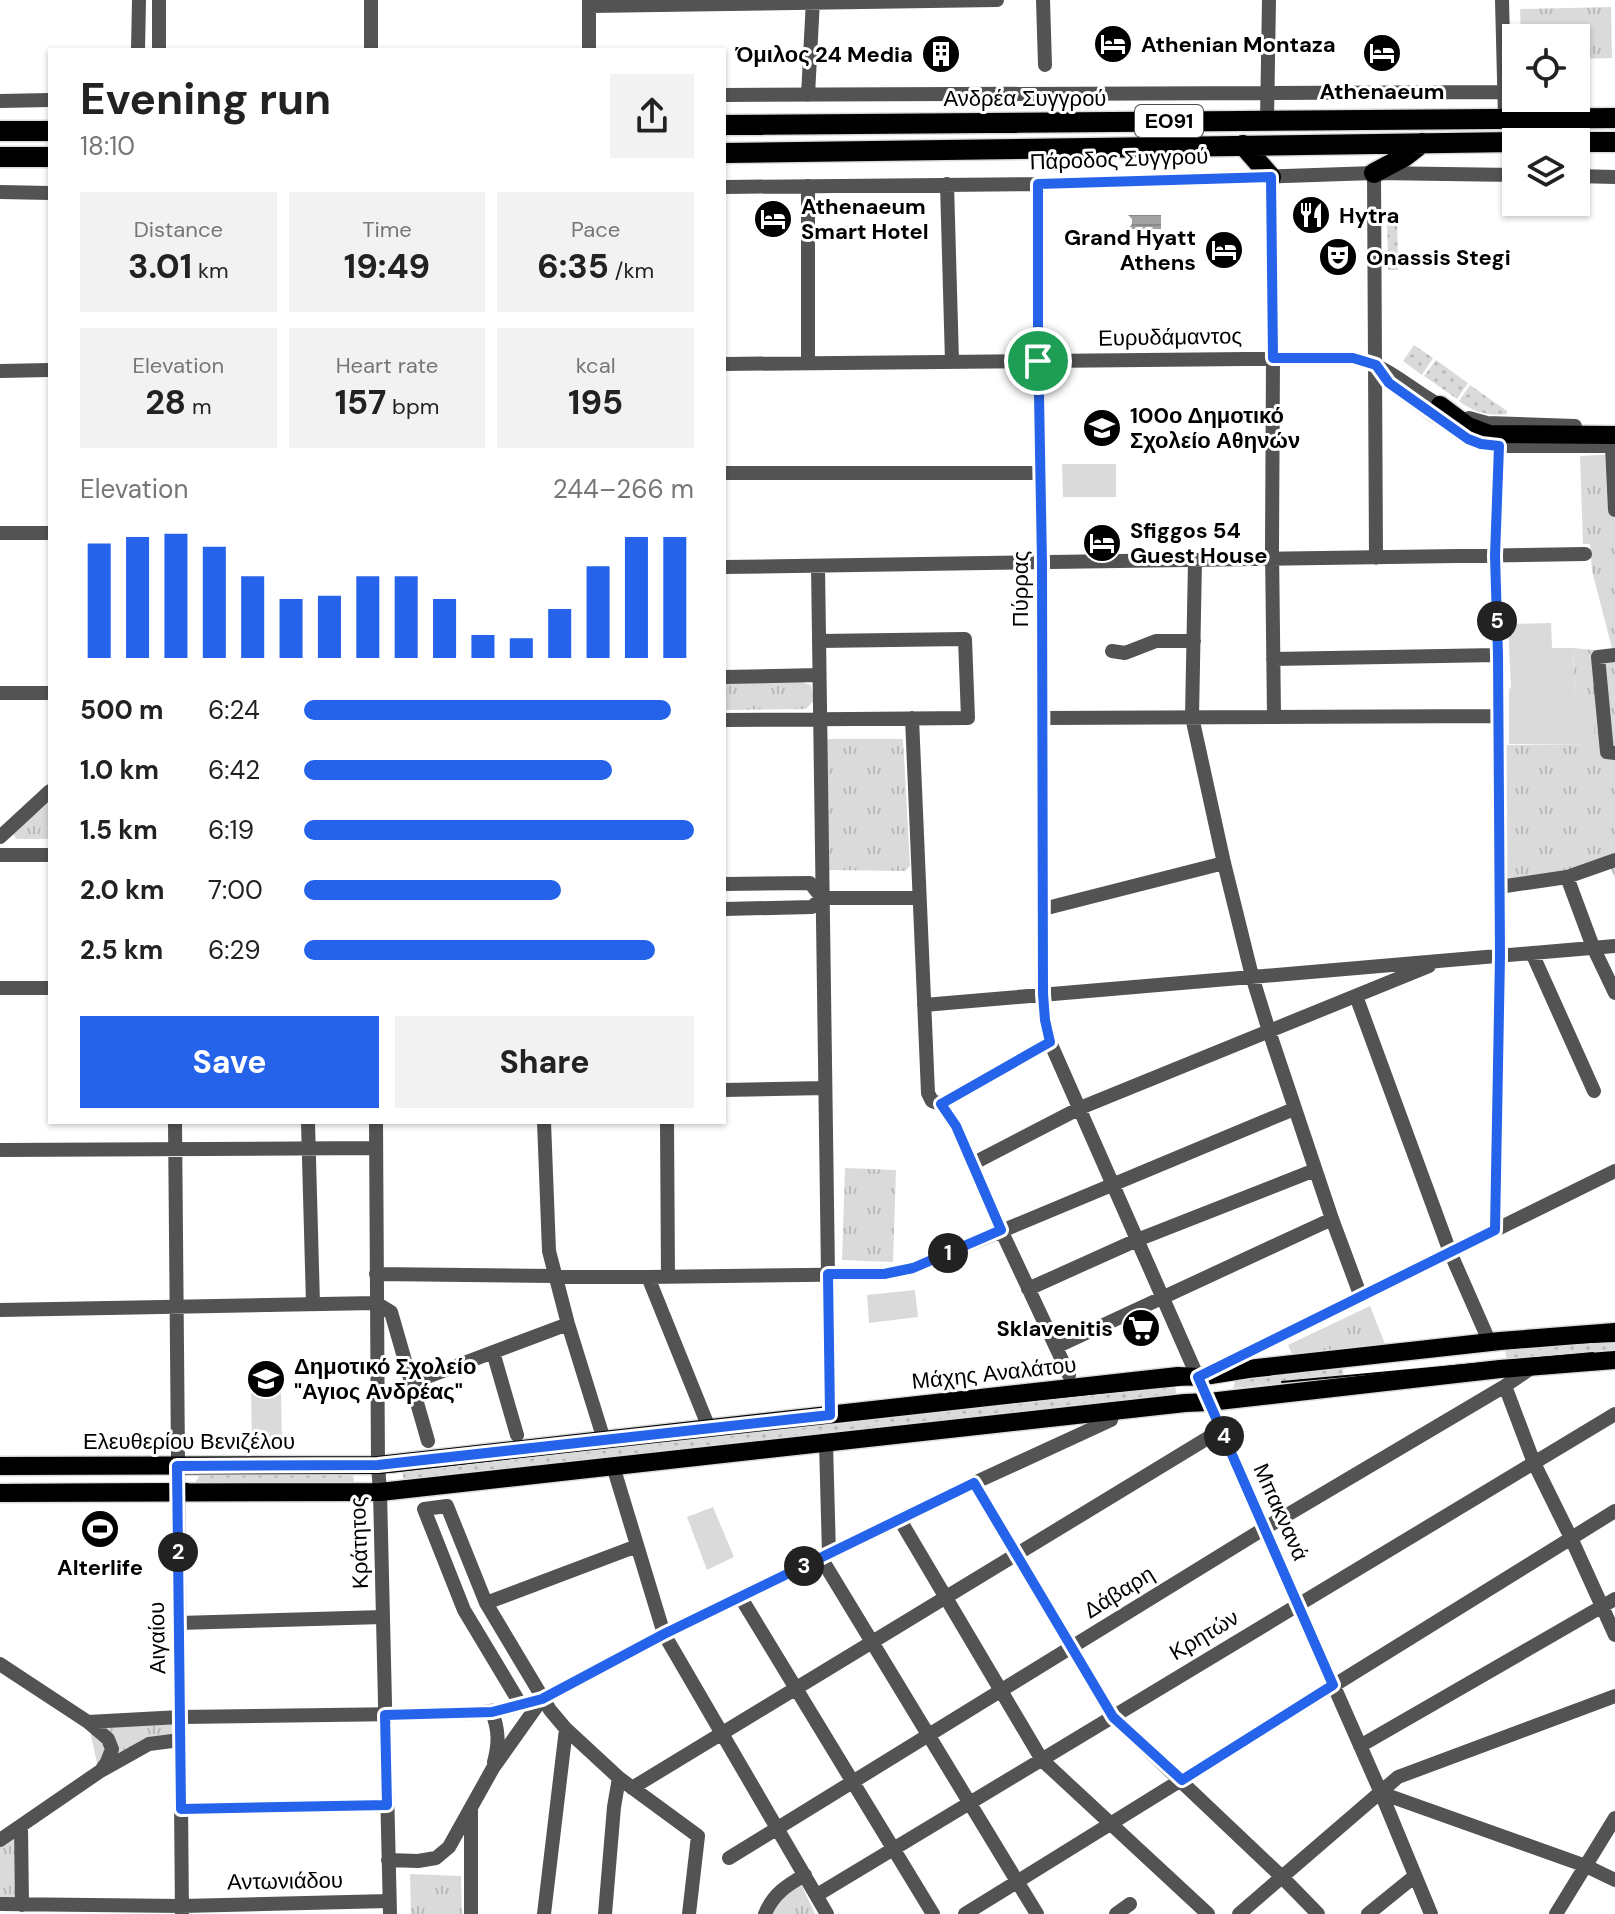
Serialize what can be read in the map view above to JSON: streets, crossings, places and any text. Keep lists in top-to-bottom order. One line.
{"streets":{"highway":["Ανδρέα Συγγρού","ΕΟ91"],"main road":["Μάχης Αναλάτου","Ελευθερίου Βενιζέλου"],"street":["Πάροδος Συγγρού","Ευρυδάμαντος","Πύρρας","Μπακνανά","Κράτητος","Δάβαρη","Κρητών","Αιγαίου","Αντωνιάδου"]},"crossings":[["Πάροδος Συγγρού","Πύρρας"],["Ευρυδάμαντος","Πύρρας"],["Πύρρας","Μπακνανά"],["Μάχης Αναλάτου","Ελευθερίου Βενιζέλου"],["Μάχης Αναλάτου","Μπακνανά"],["Μάχης Αναλάτου","Κράτητος"],["Ελευθερίου Βενιζέλου","Κράτητος"],["Ελευθερίου Βενιζέλου","Αιγαίου"],["Μπακνανά","Δάβαρη"],["Μπακνανά","Κρητών"],["Κράτητος","Αντωνιάδου"],["Αιγαίου","Αντωνιάδου"]],"places":{"hotel":["Athenian Montaza","Athenaeum","Athenaeum Smart Hotel","Grand Hyatt Athens","Sfiggos 54 Guest House"],"building":["Όμιλος 24 Media"],"restaurant":["Hytra"],"theatre":["Onassis Stegi"],"school or university":["100ο Δημοτικό Σχολείο Αθηνών","Δημοτικό Σχολείο \"Αγιος Ανδρέας\""],"supermarket":["Sklavenitis"],"sports":["Alterlife"]},"page":{"heading":["Evening run","18:10"],"stats":[["Distance","3.01 km"],["Time","19:49"],["Pace","6:35 /km"],["Elevation","28 m"],["Heart rate","157 bpm"],["kcal","195"]],"chart":["Elevation","244–266 m"],"pins":["5","1","4","2","3"],"list":[{"name":"500 m","note":"6:24"},{"name":"1.0 km","note":"6:42"},{"name":"1.5 km","note":"6:19"},{"name":"2.0 km","note":"7:00"},{"name":"2.5 km","note":"6:29"}],"buttons":["Save","Share"]}}
